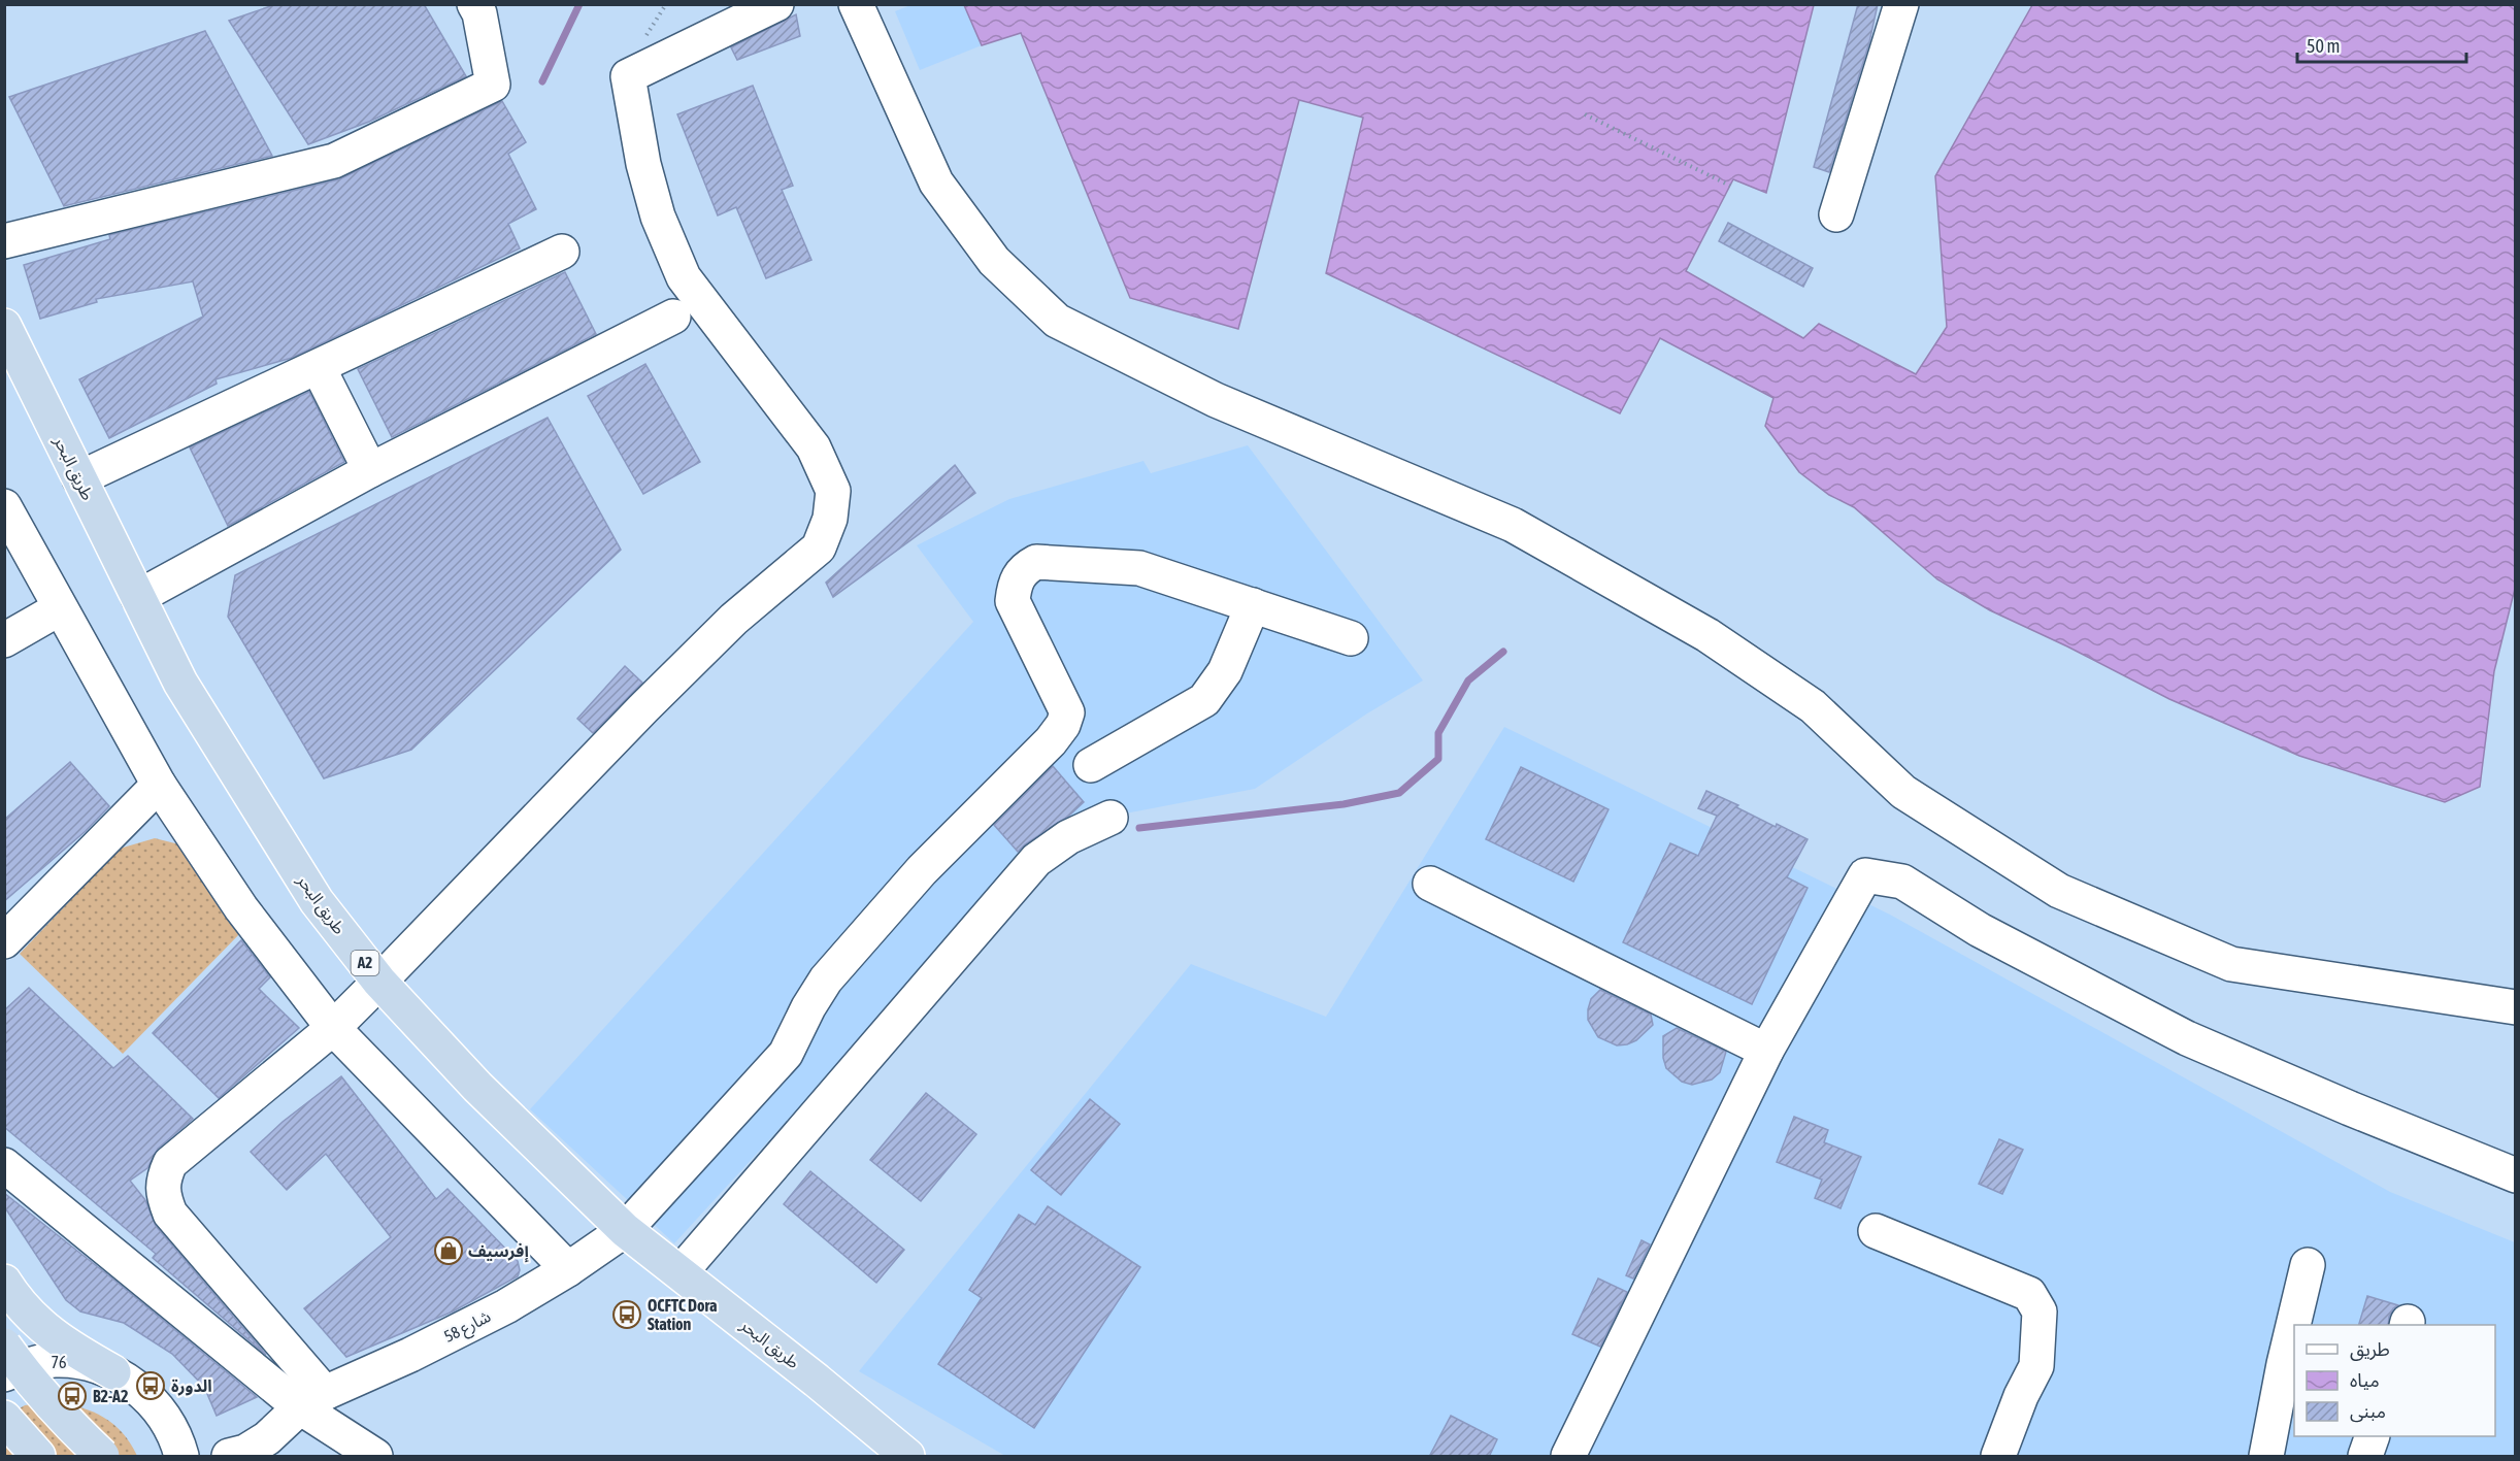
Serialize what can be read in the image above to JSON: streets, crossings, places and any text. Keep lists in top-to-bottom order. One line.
{"streets":{"highway":["طريق البحر","A2"],"street":["شارع 58","76"]},"crossings":[["طريق البحر","شارع 58"]],"places":{"shop":["إفرسيف"],"bus stop":["OCFTC Dora Station","الدورة","B2-A2"]},"legend":["طريق","مياه","مبنى"],"scale_bar":"50 m"}
